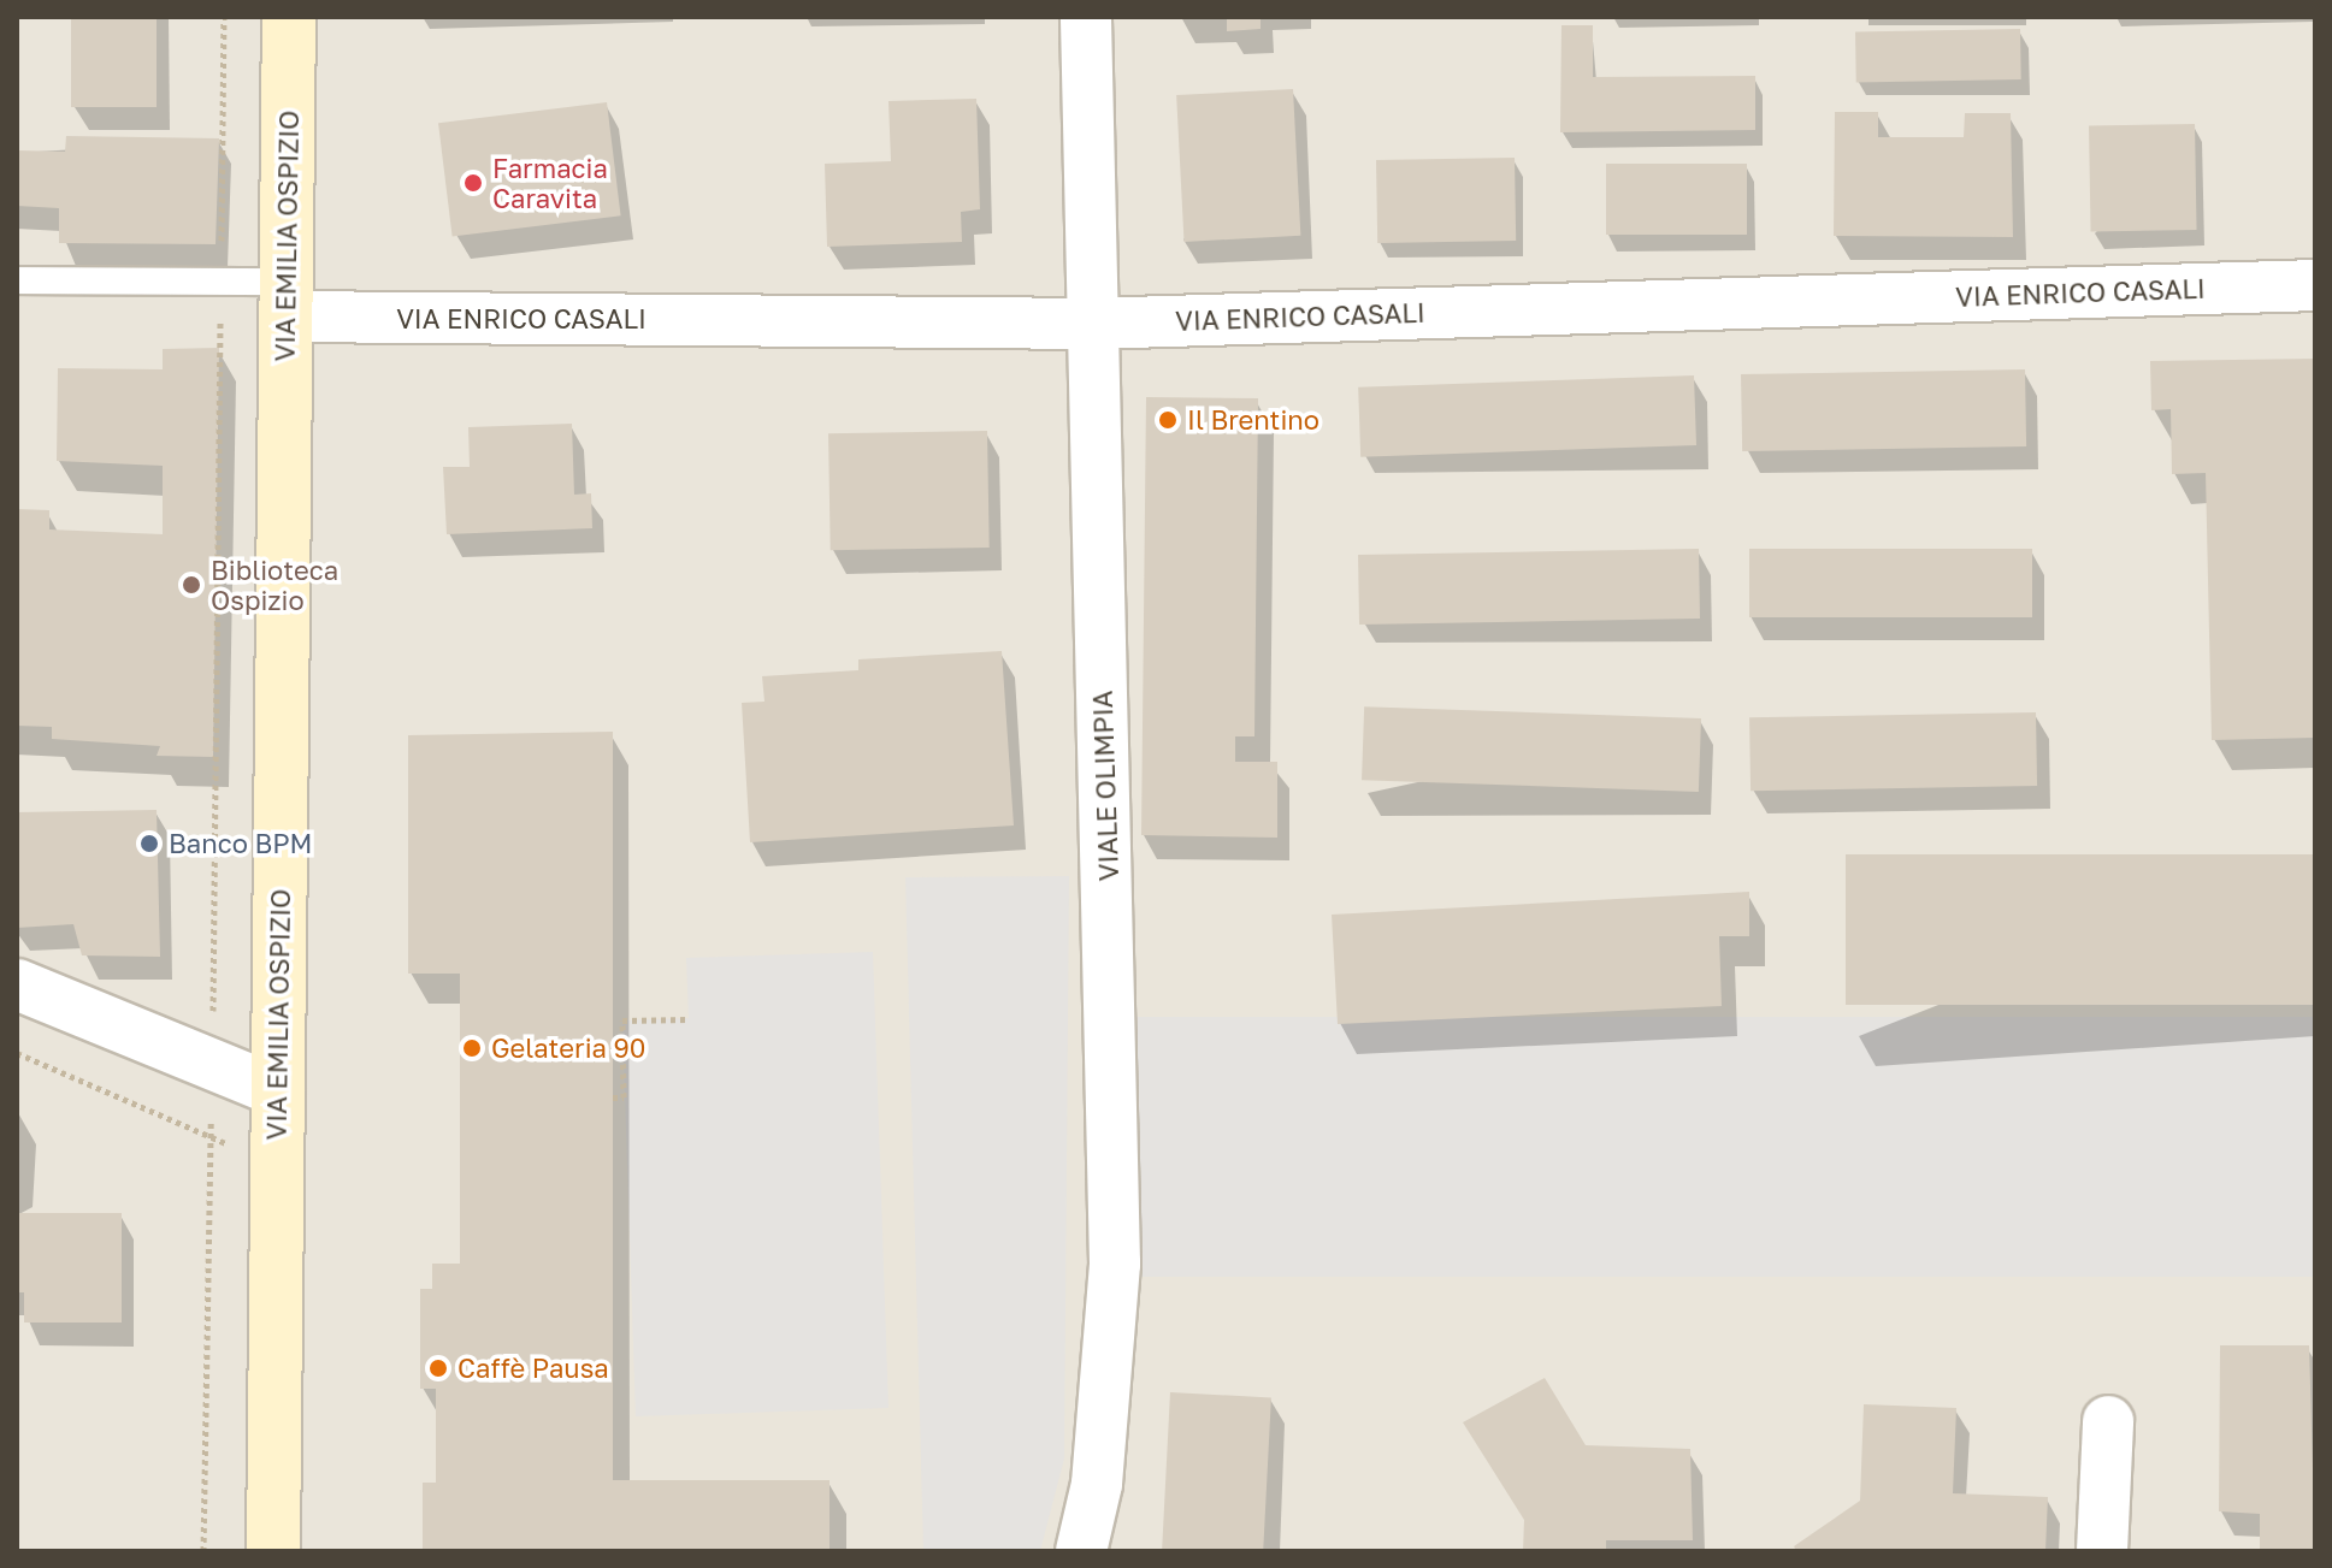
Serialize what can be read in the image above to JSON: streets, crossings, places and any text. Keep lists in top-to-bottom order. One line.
{"streets":{"main road":["VIA EMILIA OSPIZIO"],"street":["VIA ENRICO CASALI","VIALE OLIMPIA"]},"crossings":[["VIA EMILIA OSPIZIO","VIA ENRICO CASALI"],["VIA ENRICO CASALI","VIALE OLIMPIA"]],"places":["Farmacia Caravita","Il Brentino","Biblioteca Ospizio","Banco BPM","Gelateria 90","Caffè Pausa"]}
